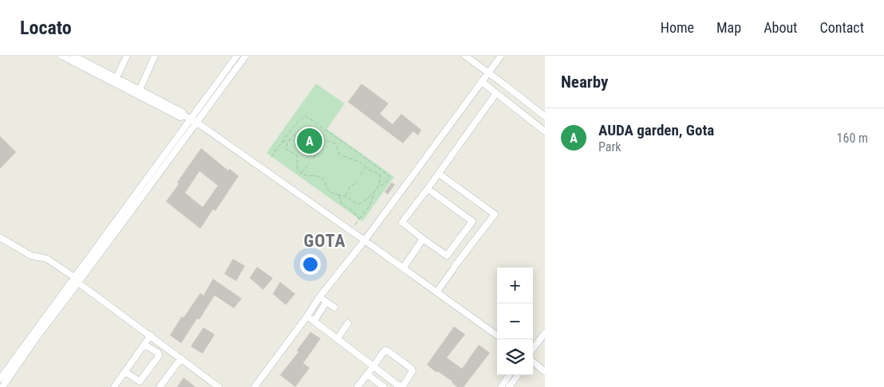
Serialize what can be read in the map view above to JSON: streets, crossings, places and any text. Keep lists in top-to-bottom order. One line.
{"districts":["GOTA"],"page":{"header":"Locato","nav":["Home","Map","About","Contact"],"heading":"Nearby","list":[{"mark":"A","name":"AUDA garden, Gota","note":"Park","value":"160 m"}],"pins":"A","map_buttons":["+","−"]}}
